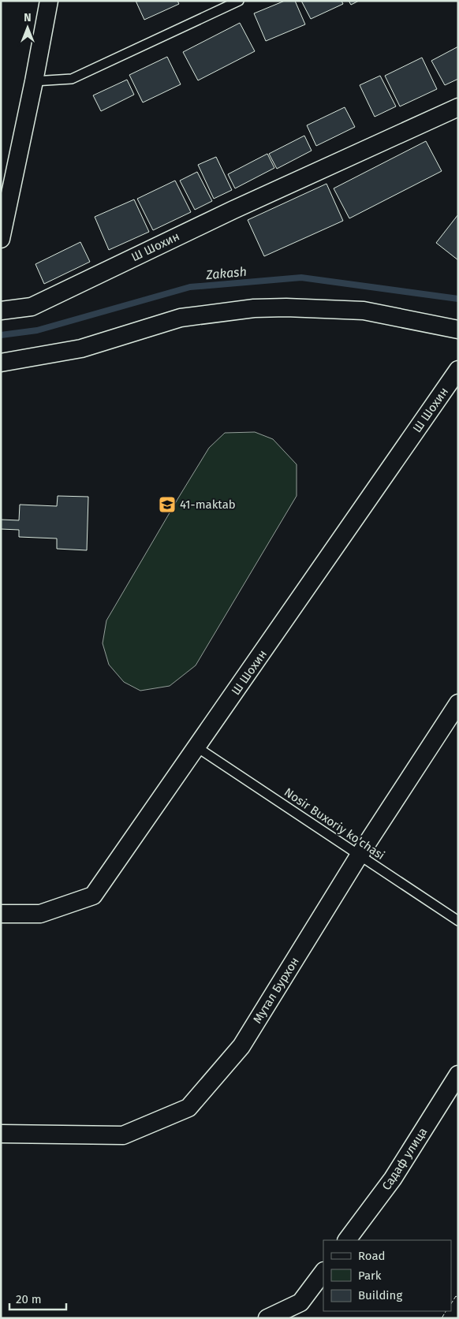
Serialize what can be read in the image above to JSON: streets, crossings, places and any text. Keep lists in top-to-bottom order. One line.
{"streets":{"street":["Ш Шохин","Мутал Бурхон","Садаф улица"],"lane":["Nosir Buxoriy ko'chasi"]},"crossings":[["Ш Шохин","Nosir Buxoriy ko'chasi"],["Nosir Buxoriy ko'chasi","Мутал Бурхон"]],"water":["Zakash"],"places":{"school or university":["41-maktab"]},"legend":["Road","Park","Building"],"scale_bar":"20 m","north":"top"}
